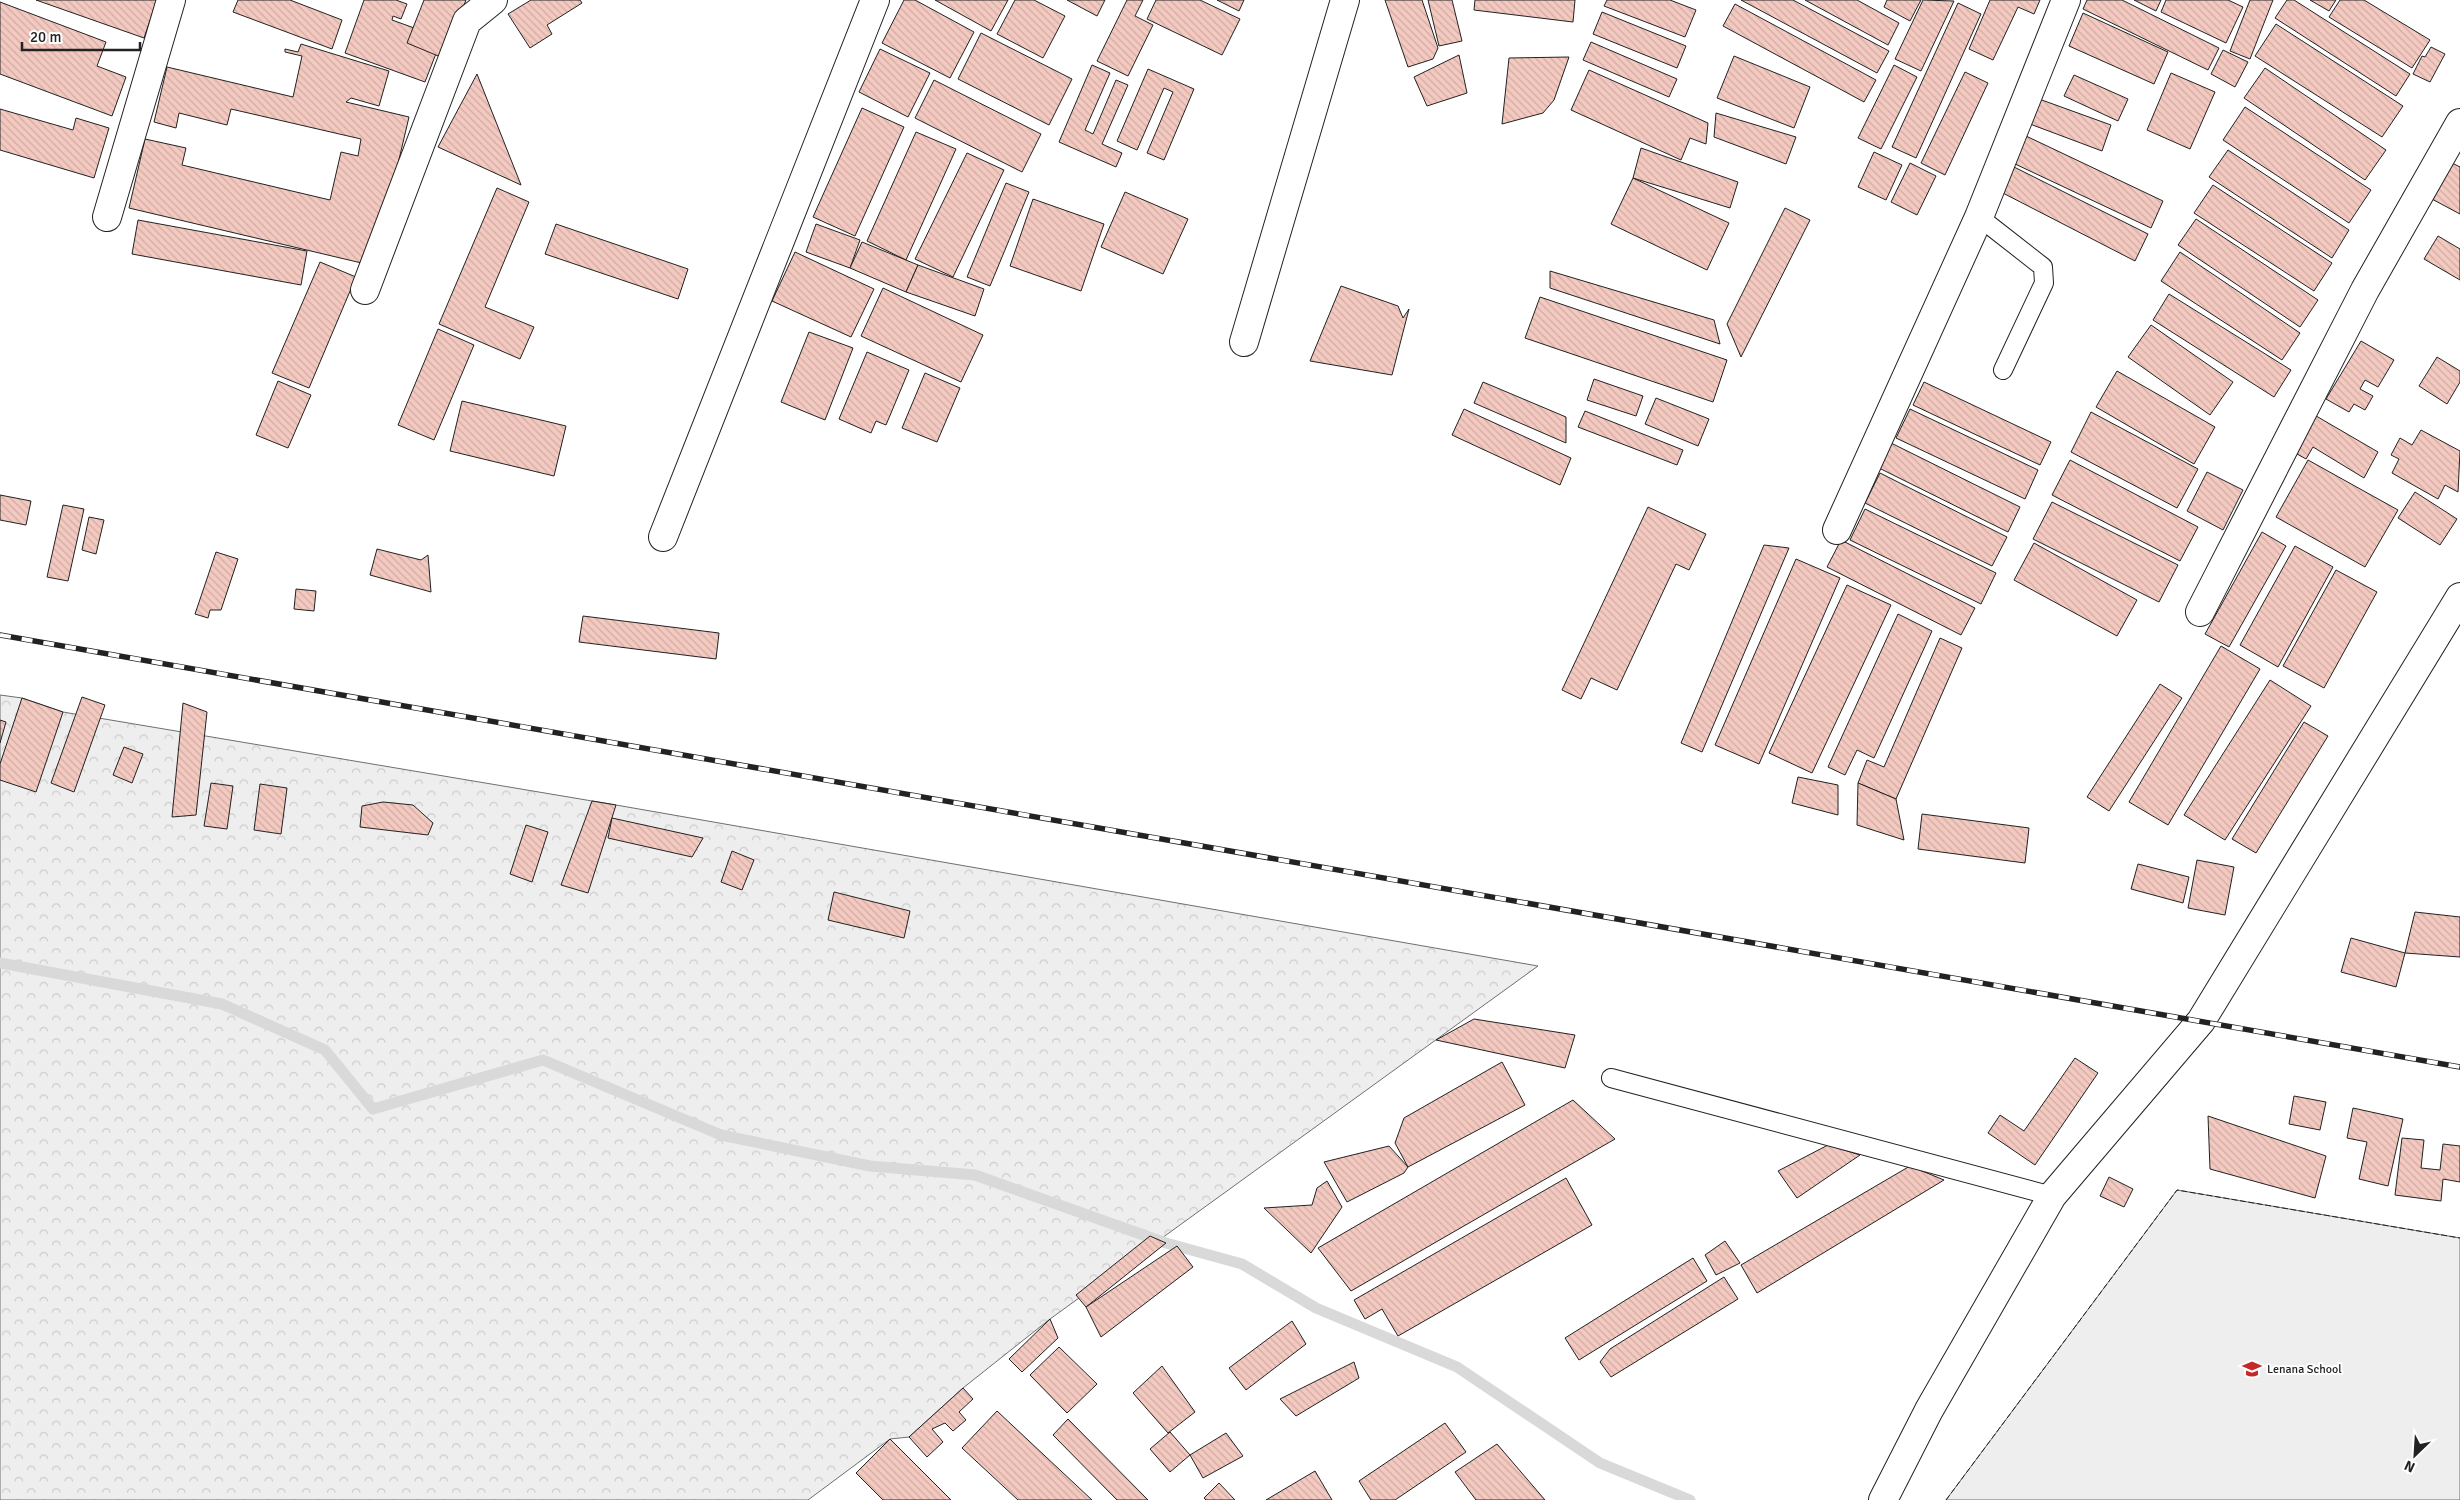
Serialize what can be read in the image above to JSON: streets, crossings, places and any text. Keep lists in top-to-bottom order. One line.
{"places":{"school or university":["Lenana School"]},"scale_bar":"20 m","north":"bottom left"}
